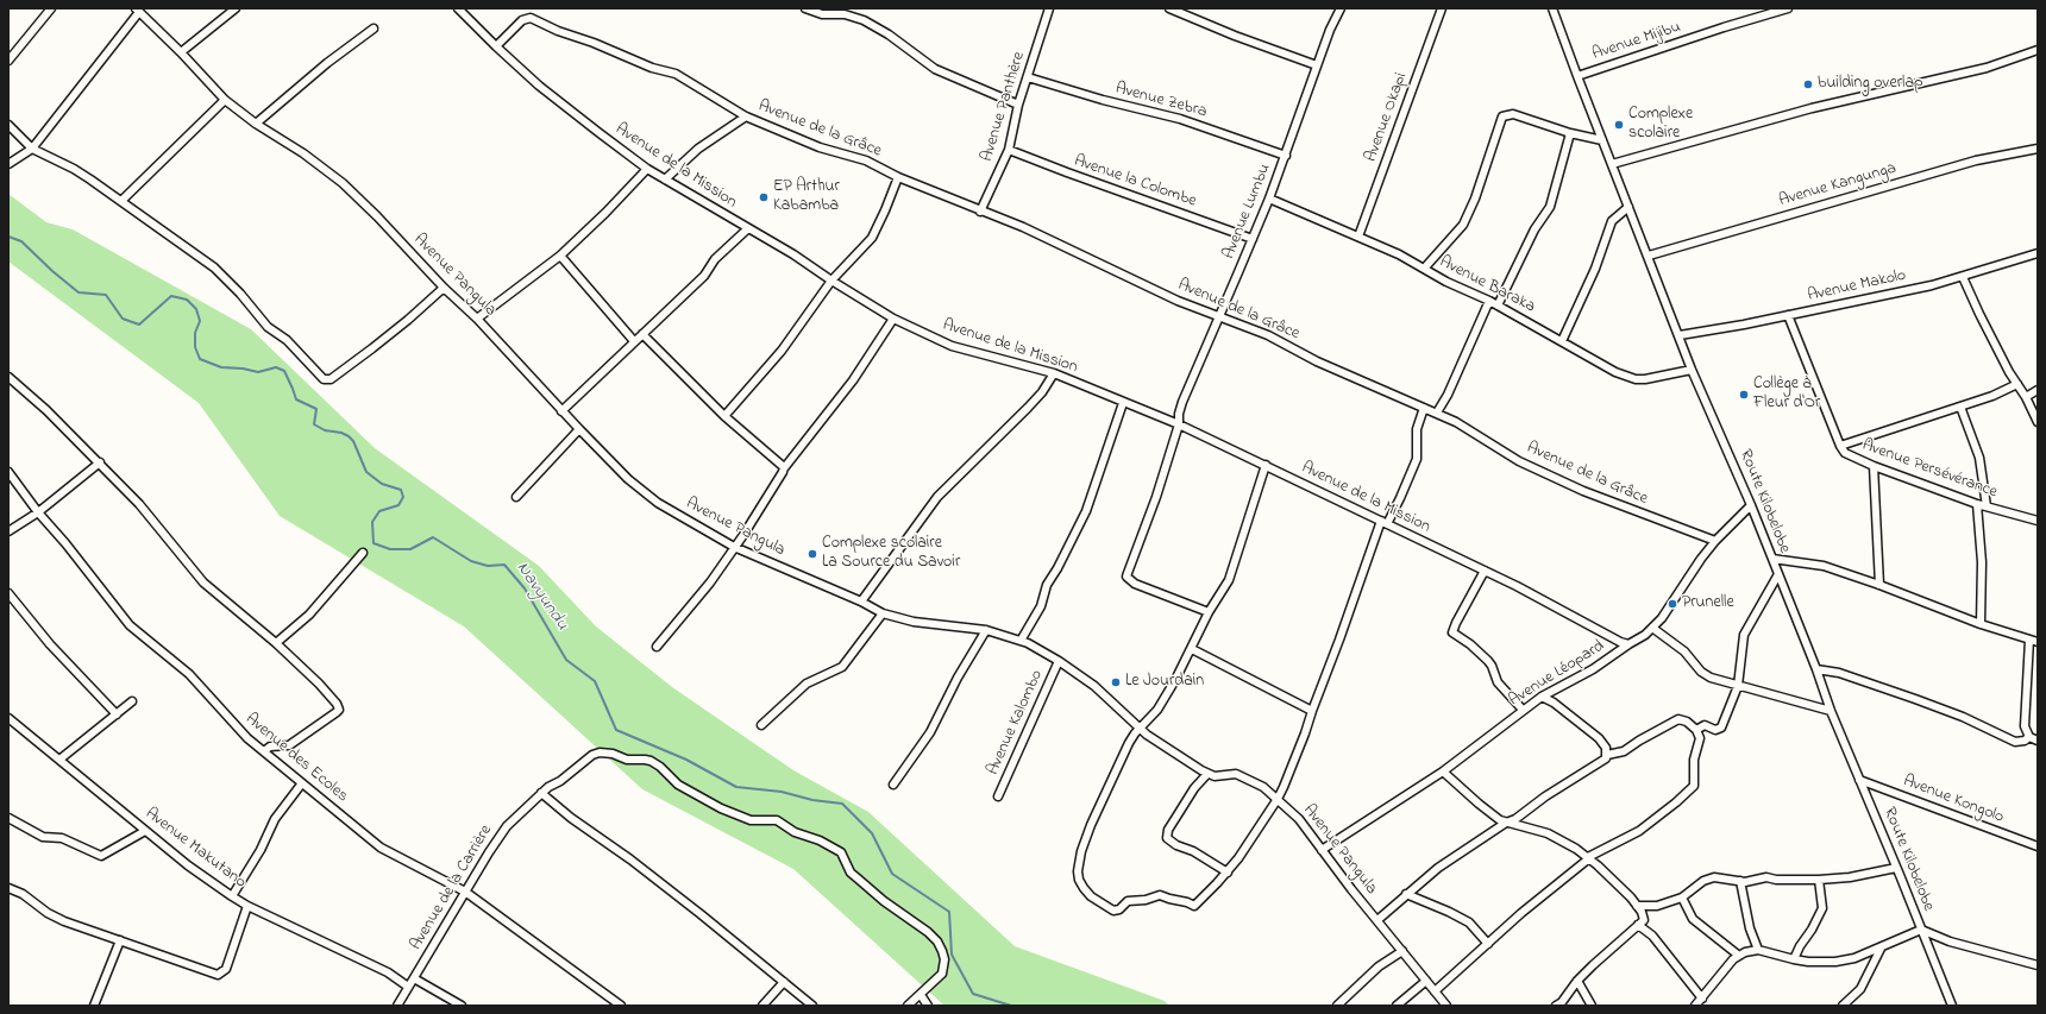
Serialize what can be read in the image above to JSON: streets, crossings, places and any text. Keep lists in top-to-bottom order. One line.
{"streets":{"street":["Avenue Mijibu","Avenue Zebra","Avenue Panthère","Avenue Okapi","Avenue de la Grâce","Avenue de la Mission","Avenue la Colombe","Avenue Kangunga","Avenue Lumbu","Avenue Pangula","Avenue Baraka","Avenue Makolo","Avenue Persévérance","Route Kilobelobe","Avenue Léopard","Avenue Kalombo","Avenue des Ecoles","Avenue Kongolo","Avenue Makutano","Avenue de la Carrière"]},"crossings":[["Avenue Mijibu","Route Kilobelobe"],["Avenue Zebra","Avenue Panthère"],["Avenue Zebra","Avenue Lumbu"],["Avenue Panthère","Avenue de la Grâce"],["Avenue Panthère","Avenue la Colombe"],["Avenue Okapi","Avenue Baraka"],["Avenue de la Grâce","Avenue de la Mission"],["Avenue de la Grâce","Avenue Lumbu"],["Avenue de la Grâce","Avenue Léopard"],["Avenue de la Mission","Avenue Lumbu"],["Avenue de la Mission","Avenue Léopard"],["Avenue la Colombe","Avenue Lumbu"],["Avenue Kangunga","Route Kilobelobe"],["Avenue Lumbu","Avenue Baraka"],["Avenue Pangula","Avenue Léopard"],["Avenue Pangula","Avenue Kalombo"],["Avenue Baraka","Route Kilobelobe"],["Avenue Makolo","Avenue Persévérance"],["Avenue Makolo","Route Kilobelobe"],["Route Kilobelobe","Avenue Léopard"],["Route Kilobelobe","Avenue Kongolo"],["Avenue des Ecoles","Avenue de la Carrière"],["Avenue Makutano","Avenue de la Carrière"]],"water":["Navyundu"],"places":["building overlap","Complexe scolaire","EP Arthur Kabamba","Collège à Fleur d'Or","Complexe scolaire La Source du Savoir","Prunelle","Le Jourdain"]}
